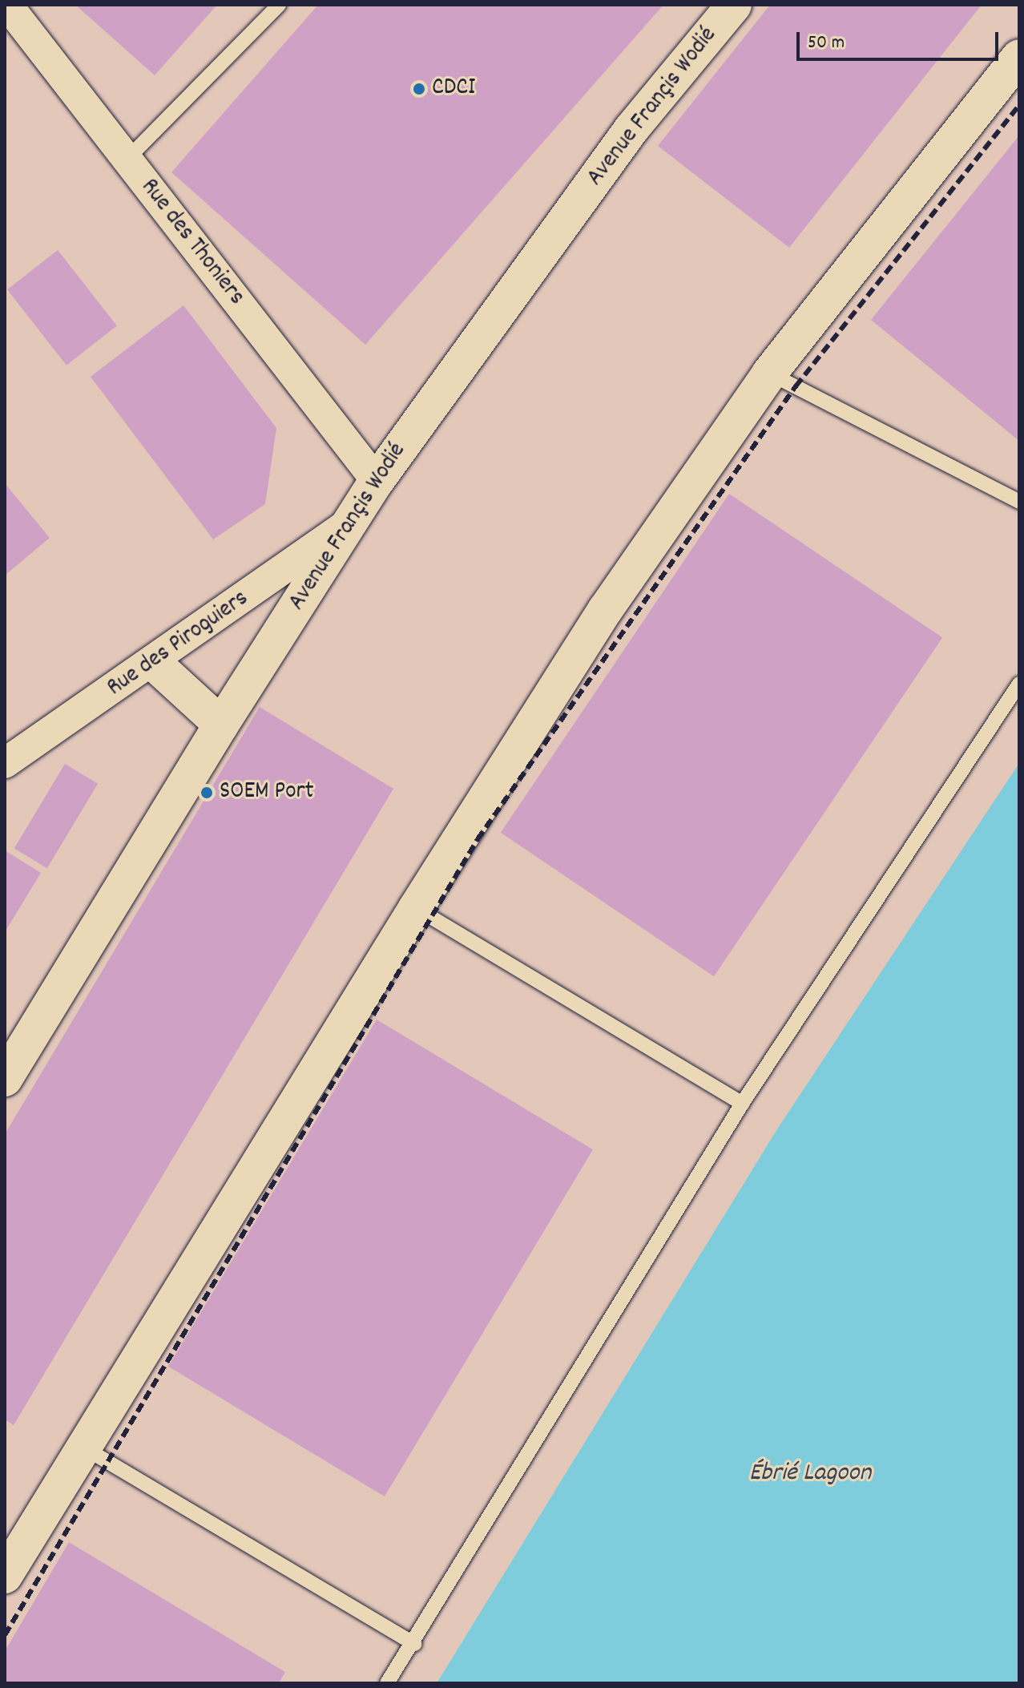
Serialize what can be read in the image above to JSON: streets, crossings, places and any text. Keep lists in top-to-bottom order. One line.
{"streets":{"street":["Avenue Françis Wodié","Rue des Thoniers","Rue des Piroguiers"]},"crossings":[["Avenue Françis Wodié","Rue des Thoniers"],["Avenue Françis Wodié","Rue des Piroguiers"]],"water":["Ébrié Lagoon"],"places":["CDCI","SOEM Port"],"scale_bar":"50 m"}
